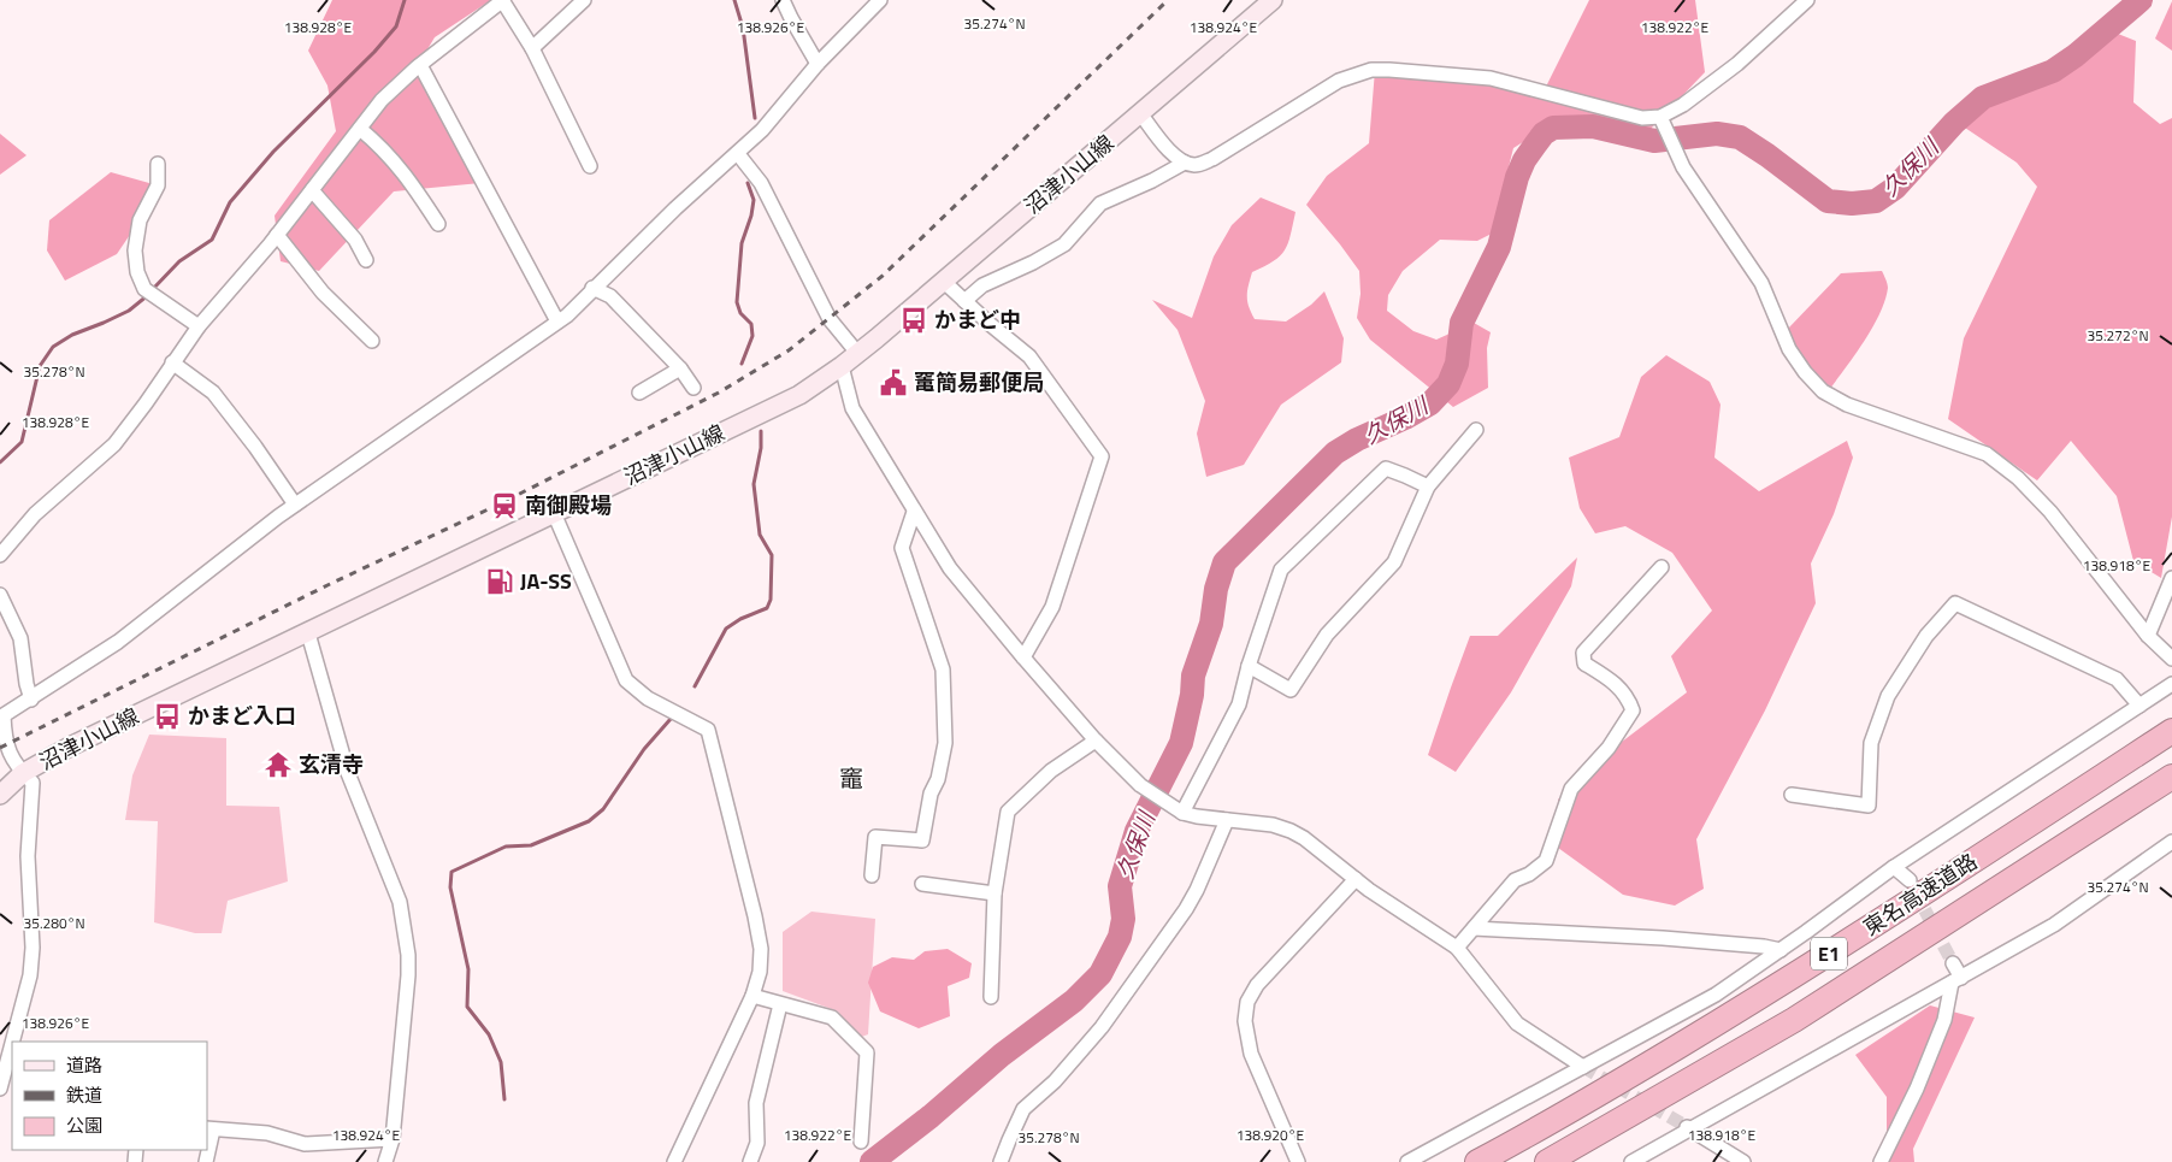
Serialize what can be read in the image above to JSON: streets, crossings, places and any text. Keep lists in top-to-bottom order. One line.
{"streets":{"highway":["東名高速道路","E1"],"main road":["沼津小山線"]},"districts":["竈"],"water":["久保川"],"places":{"bus stop":["かまど中","かまど入口"],"public building":["竃簡易郵便局"],"station":["南御殿場"],"fuel station":["JA-SS"],"temple":["玄清寺"]},"legend":["道路","鉄道","公園"],"coordinates":["35.274°N","138.928°E","138.926°E","138.924°E","138.922°E","35.272°N","35.278°N","138.918°E","35.280°N","138.920°E"]}
